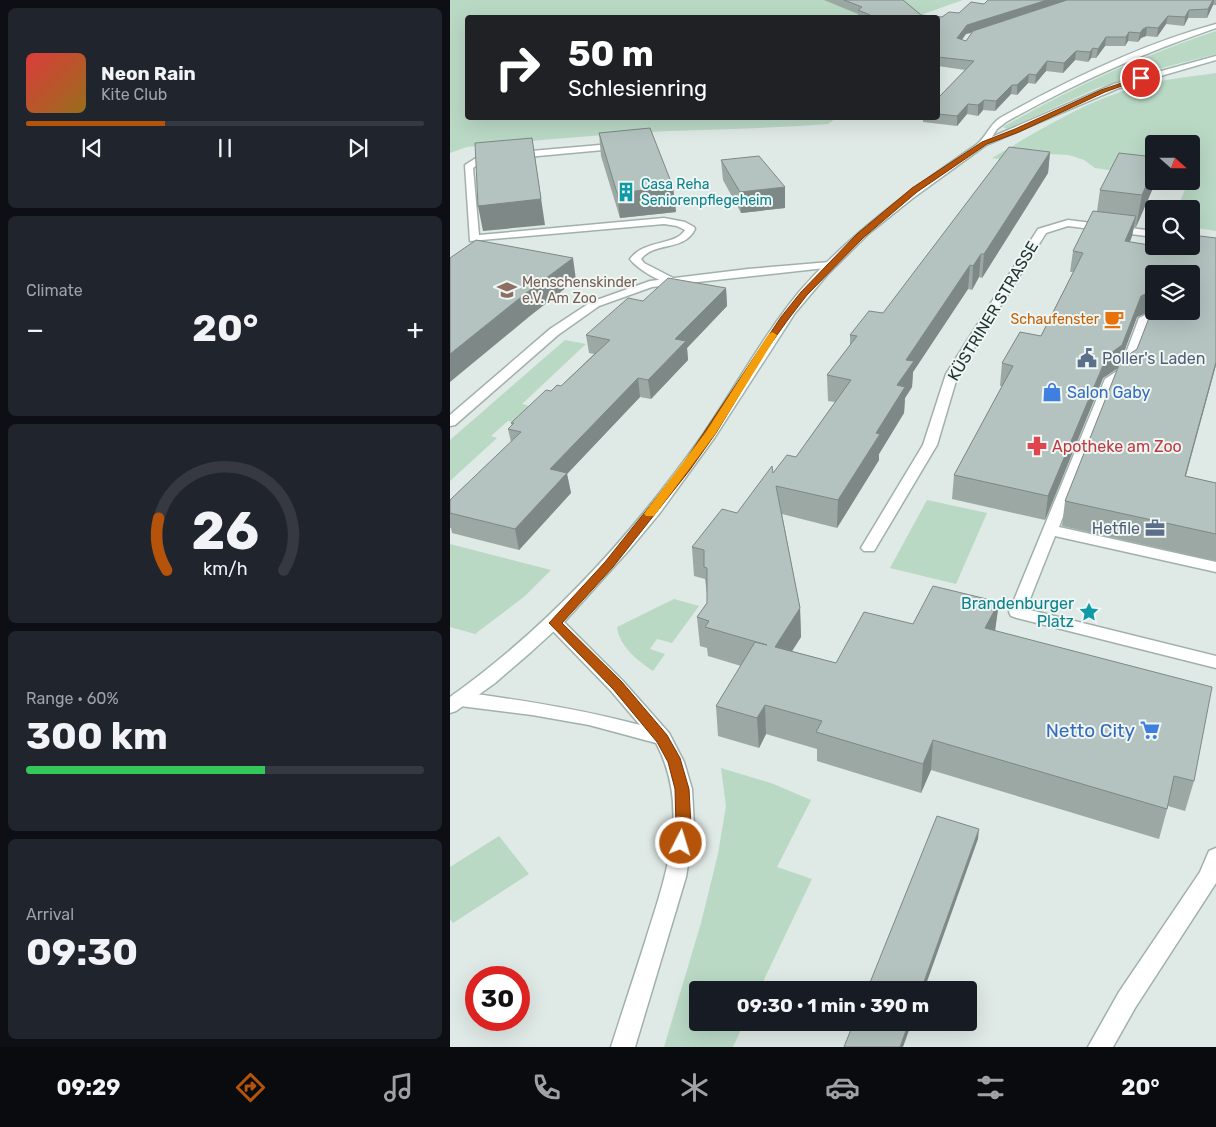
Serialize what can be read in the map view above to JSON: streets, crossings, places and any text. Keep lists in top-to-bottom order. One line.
{"streets":{"street":["KÜSTRINER STRASSE"]},"places":{"building":["Casa Reha Seniorenpflegeheim"],"school or university":["Menschenskinder e.V. Am Zoo"],"cafe":["Schaufenster"],"public building":["Poller's Laden"],"shop":["Salon Gaby"],"pharmacy":["Apotheke am Zoo"],"office":["Hetfile"],"place":["Brandenburger Platz"],"supermarket":["Netto City"]},"north":"right","page":{"turn":["50 m","Schlesienring"],"song":["Neon Rain","Kite Club"],"tile":["Climate",["Range · 60%","300 km"],["Arrival","09:30"]],"heat":["−","20°","+"],"limit":"30","trip":"09:30 · 1 min · 390 m","tabs":["09:29","20°"],"gauge":["26","km/h"]}}
